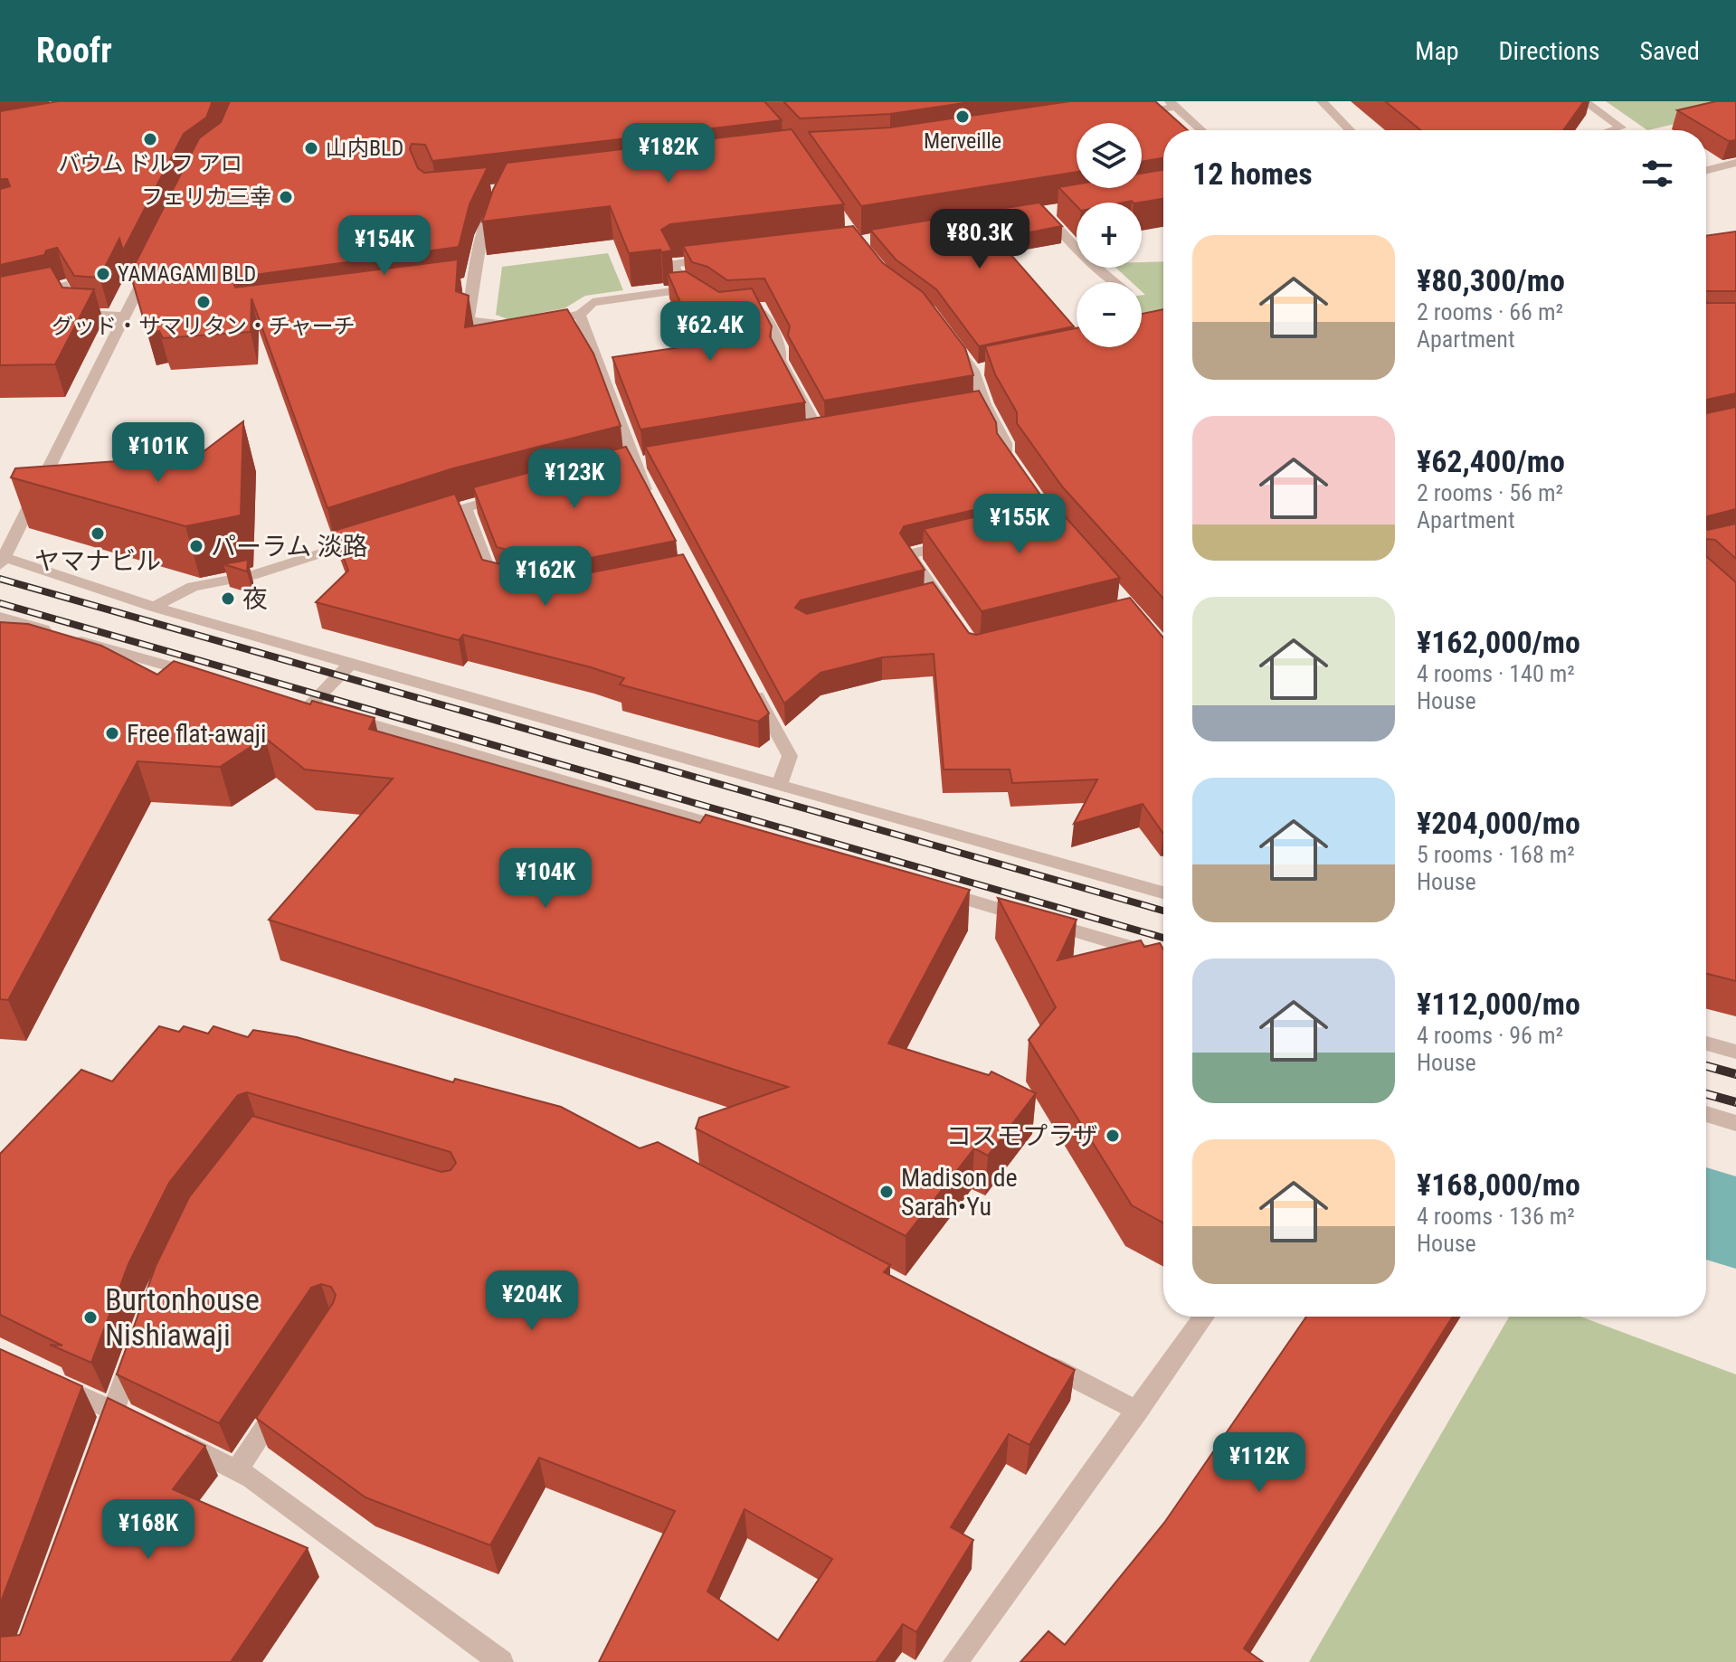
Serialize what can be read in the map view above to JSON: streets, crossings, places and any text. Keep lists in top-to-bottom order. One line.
{"places":["Merveille","バウム ドルフ アロ","山内BLD","フェリカ三幸","YAMAGAMI BLD","グッド・サマリタン・チャーチ","ヤマナビル","パーラム 淡路","夜","Free flat-awaji","コスモプラザ","Madison de Sarah•Yu","Burtonhouse Nishiawaji"],"page":{"header":"Roofr","nav":["Map","Directions","Saved"],"map_buttons":["+","−"],"price":["¥182K","¥80.3K","¥154K","¥62.4K","¥101K","¥123K","¥155K","¥162K","¥104K","¥204K","¥112K","¥168K"],"heading":"12 homes","list":[{"name":"¥80,300/mo","note":"2 rooms · 66 m² · Apartment"},{"name":"¥62,400/mo","note":"2 rooms · 56 m² · Apartment"},{"name":"¥162,000/mo","note":"4 rooms · 140 m² · House"},{"name":"¥204,000/mo","note":"5 rooms · 168 m² · House"},{"name":"¥112,000/mo","note":"4 rooms · 96 m² · House"},{"name":"¥168,000/mo","note":"4 rooms · 136 m² · House"}]}}
